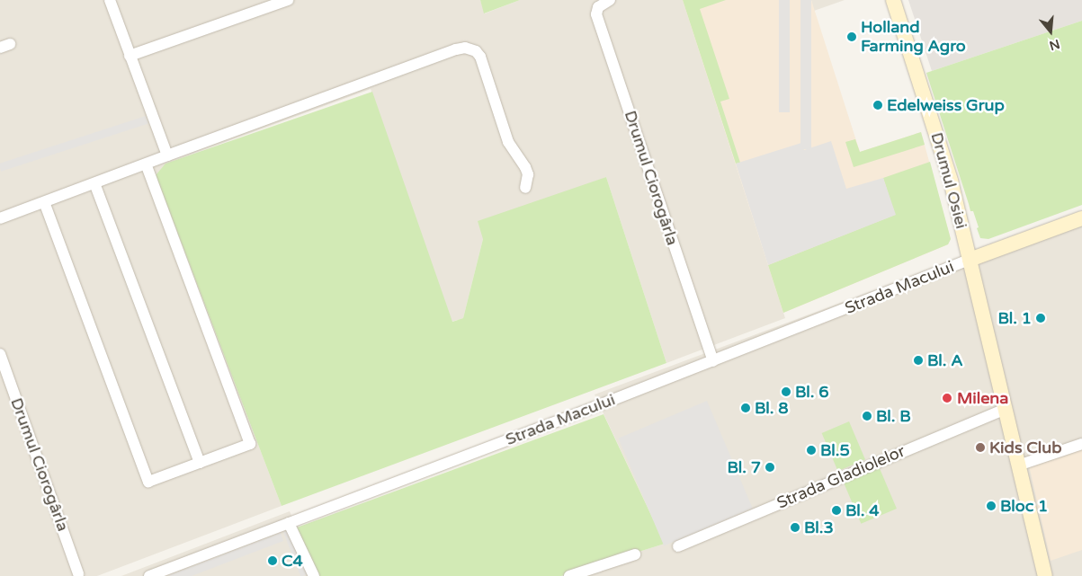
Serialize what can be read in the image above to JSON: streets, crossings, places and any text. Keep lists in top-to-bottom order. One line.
{"streets":{"street":["Drumul Ciorogârla","Drumul Osiei","Strada Macului","Strada Gladiolelor"]},"crossings":[["Drumul Ciorogârla","Strada Macului"],["Drumul Osiei","Strada Macului"],["Drumul Osiei","Strada Gladiolelor"]],"places":["Holland Farming Agro","Edelweiss Grup","Bl. 1","Bl. A","Bl. 6","Milena","Bl. 8","Bl. B","Kids Club","Bl.5","Bl. 7","Bloc 1","Bl. 4","Bl.3","C4"],"north":"bottom"}
